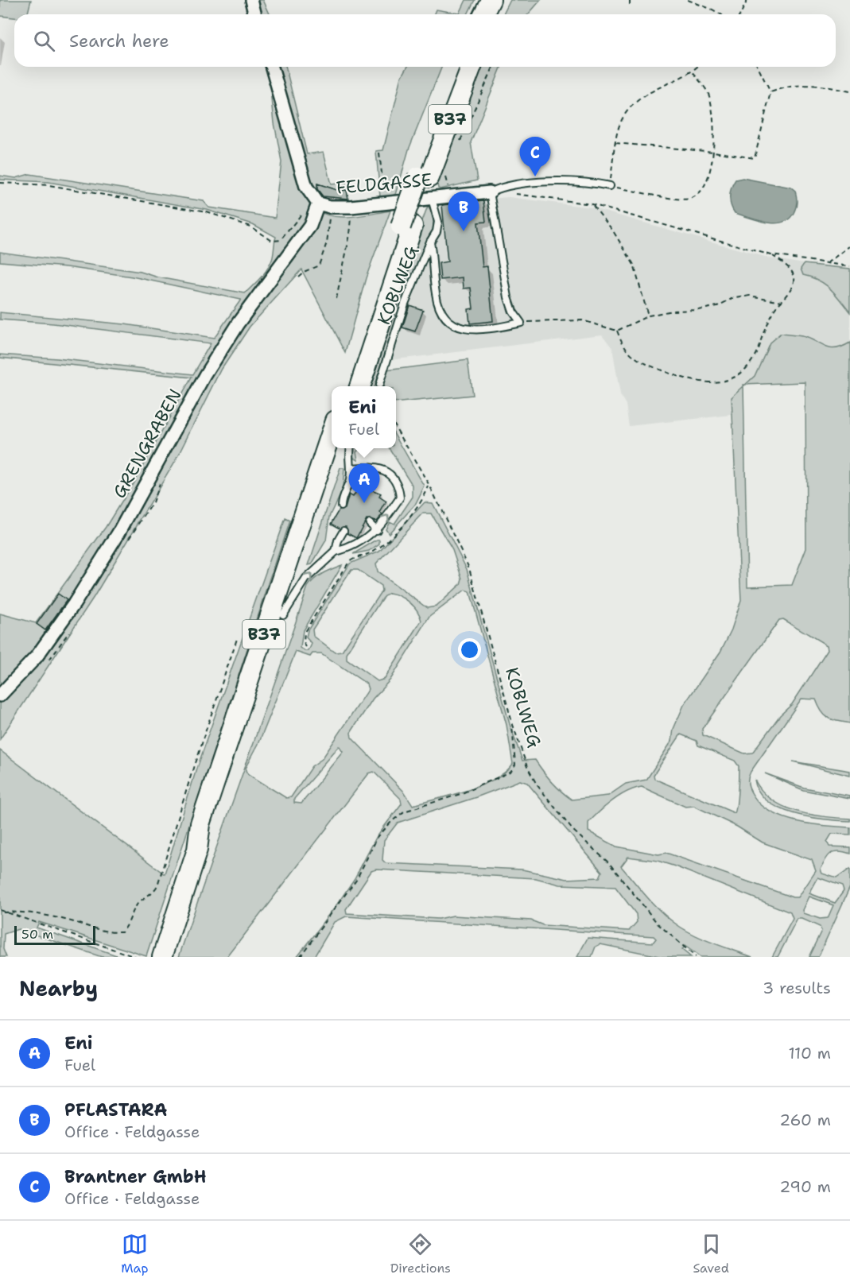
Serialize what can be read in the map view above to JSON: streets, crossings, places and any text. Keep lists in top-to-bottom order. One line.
{"streets":{"main road":["B37"],"street":["FELDGASSE","GRENGRABEN"],"lane":["KOBLWEG"]},"crossings":[["FELDGASSE","KOBLWEG"],["FELDGASSE","GRENGRABEN"]],"scale_bar":"50 m","page":{"search":"Search here","pins":["C","B","A"],"popup":["Eni","Fuel"],"scale":"50 m","heading":["Nearby","3 results"],"list":[{"mark":"A","name":"Eni","note":"Fuel","value":"110 m"},{"mark":"B","name":"PFLASTARA","note":"Office · Feldgasse","value":"260 m"},{"mark":"C","name":"Brantner GmbH","note":"Office · Feldgasse","value":"290 m"}],"nav":["Map","Directions","Saved"]}}
